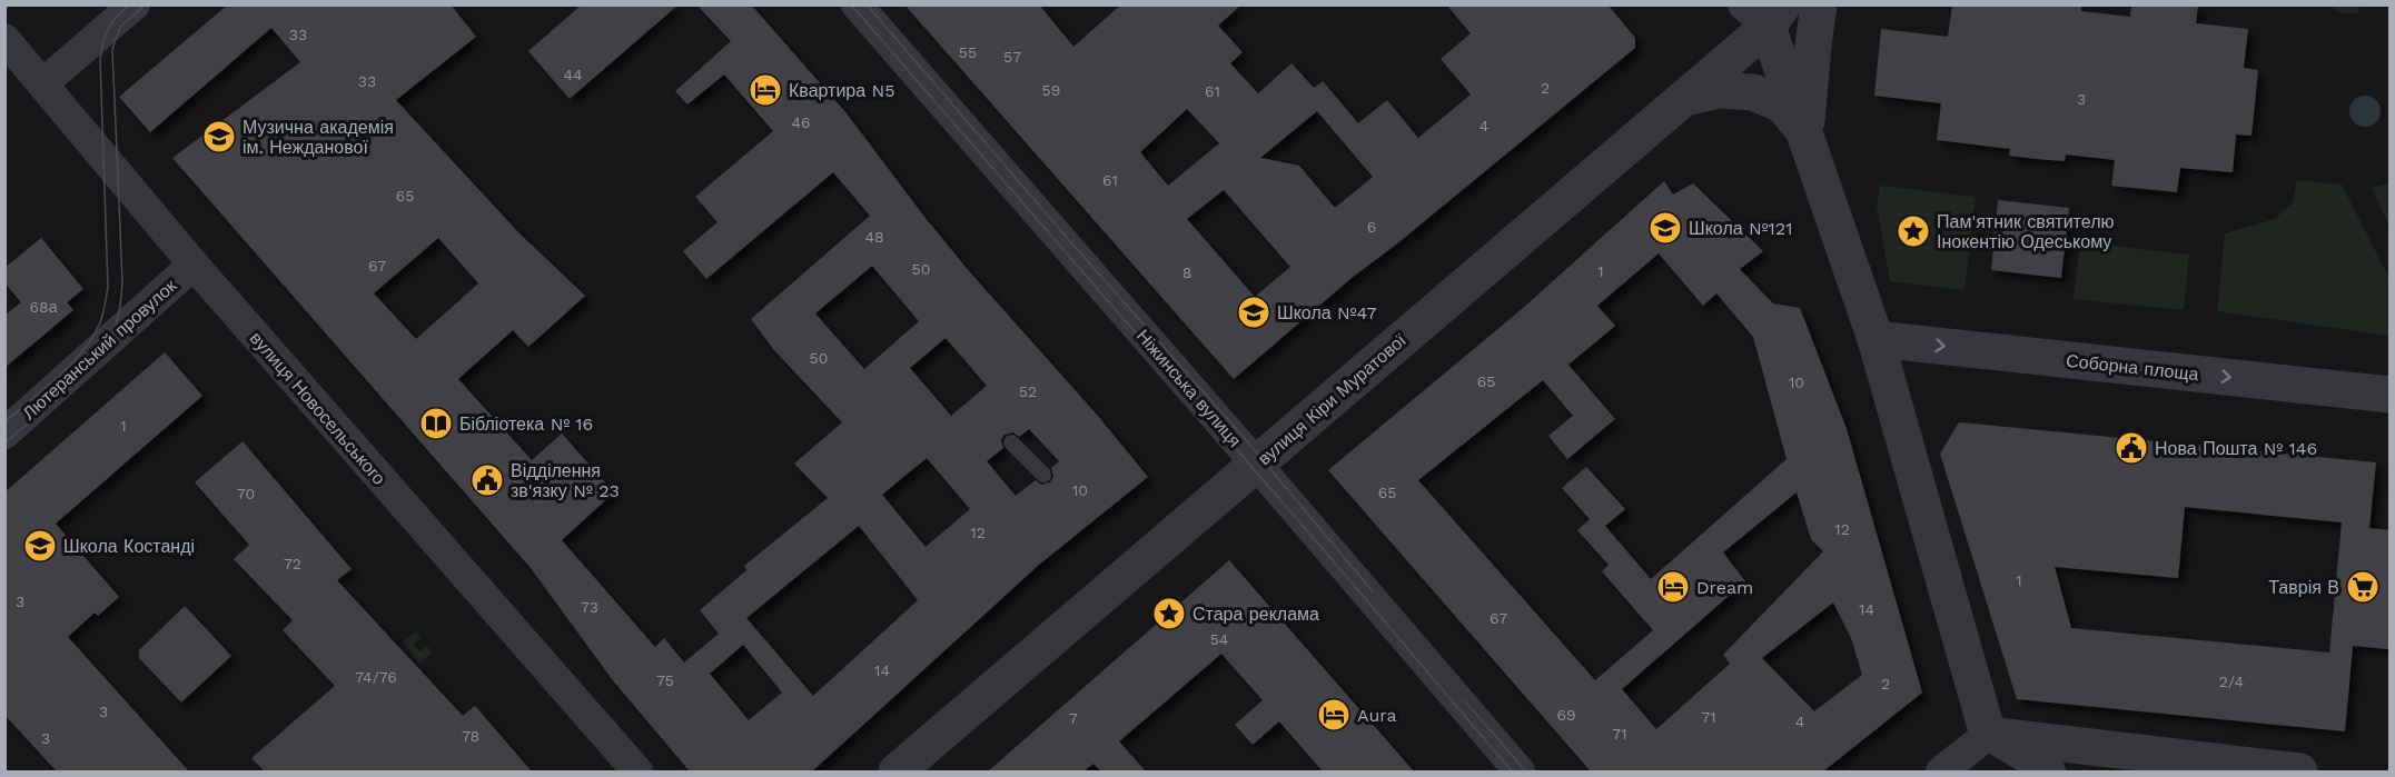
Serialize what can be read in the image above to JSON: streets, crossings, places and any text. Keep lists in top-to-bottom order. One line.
{"streets":{"street":["Лютеранський провулок","Соборна площа","Ніжинська вулиця","вулиця Кіри Муратової","вулиця Новосельського"]},"crossings":[["Лютеранський провулок","вулиця Новосельського"],["Ніжинська вулиця","вулиця Кіри Муратової"]],"one_way":["Соборна площа"],"places":{"hotel":["Квартира N5","Dream","Aura"],"school or university":["Музична академія ім. Нежданової","Школа №121","Школа №47","Школа Костанді"],"place":["Пам'ятник святителю Інокентію Одеському","Стара реклама"],"library":["Бібліотека № 16"],"public building":["Нова Пошта № 146","Відділення зв'язку № 23"],"supermarket":["Таврія В"]},"house_numbers":["33","55","57","44","33","2","59","61","3","46","4","61","65","6","48","67","50","1","8","68а","50","65","10","52","1","10","65","70","12","12","72","1","3","73","14","67","54","14","74/76","75","2/4","2","3","69","71","7","4","71","78","3"]}
